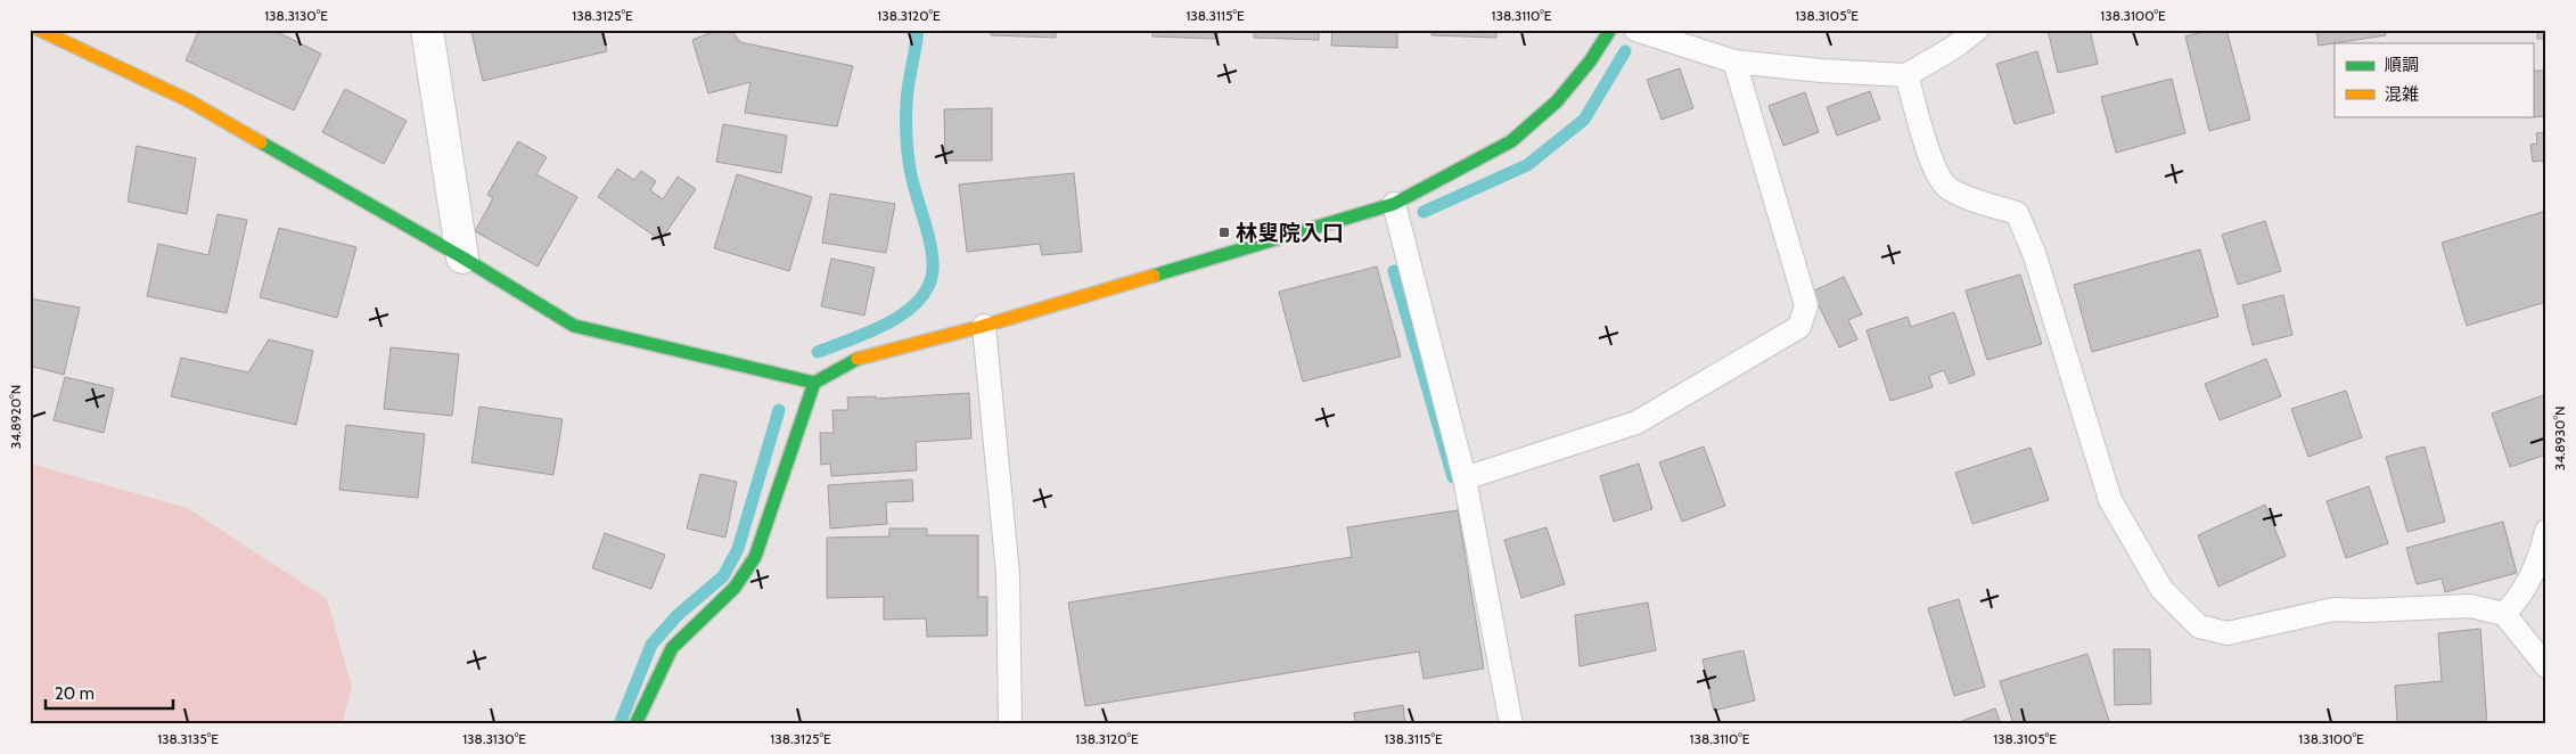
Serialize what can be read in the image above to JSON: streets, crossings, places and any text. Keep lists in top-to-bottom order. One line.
{"places":{"transit":["林叟院入口"]},"legend":["順調","混雑"],"scale_bar":"20 m","coordinates":["138.3130°E","138.3125°E","138.3120°E","138.3115°E","138.3110°E","138.3105°E","138.3100°E","34.8920°N","34.8930°N","138.3135°E"]}
